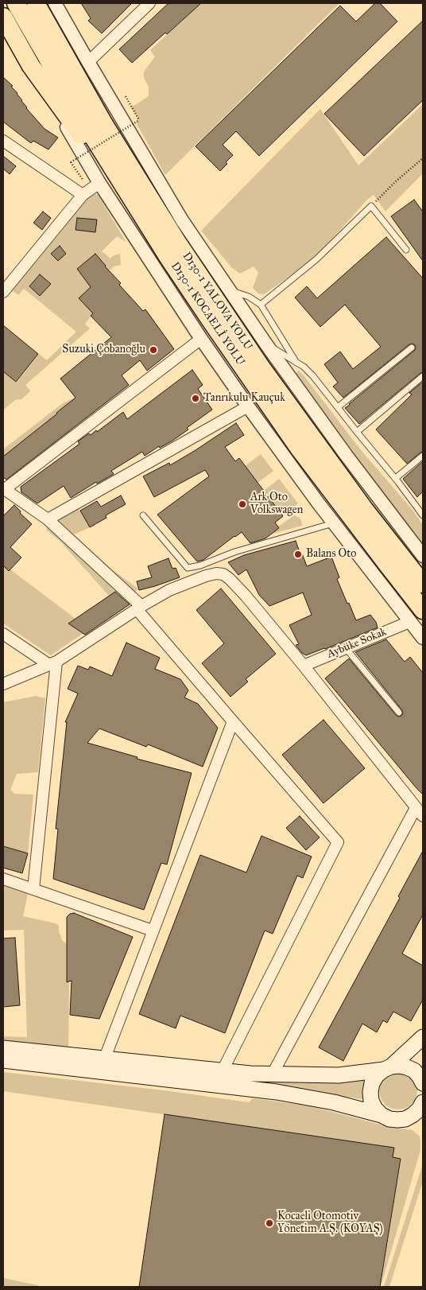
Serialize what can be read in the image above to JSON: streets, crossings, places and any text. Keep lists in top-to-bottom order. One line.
{"streets":{"highway":["D130-1 YALOVA YOLU","D130-1 KOCAELİ YOLU"],"street":["Aybüke Sokak"]},"places":["Suzuki Çobanoğlu","Tanrıkulu Kauçuk","Ark Oto Volkswagen","Balans Oto","Kocaeli Otomotiv Yönetim A.Ş. (KOYAŞ)"]}
